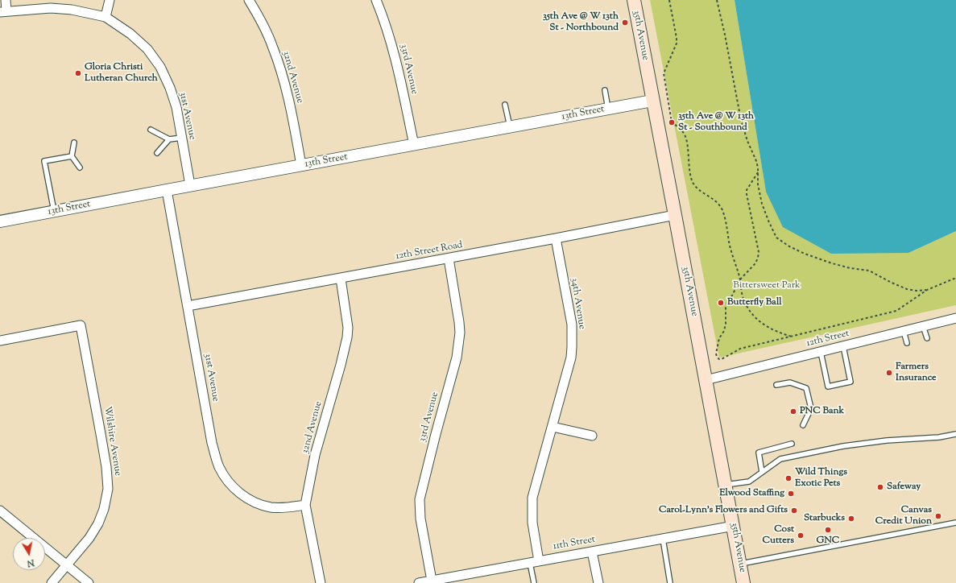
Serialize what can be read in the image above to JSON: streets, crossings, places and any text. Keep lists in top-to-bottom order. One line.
{"streets":{"main road":["35th Avenue"],"street":["33rd Avenue","32nd Avenue","13th Street","31st Avenue","12th Street Road","34th Avenue","12th Street","Wilshire Avenue","11th Street"]},"crossings":[["35th Avenue","13th Street"],["35th Avenue","12th Street Road"],["35th Avenue","12th Street"],["35th Avenue","11th Street"],["33rd Avenue","13th Street"],["33rd Avenue","12th Street Road"],["33rd Avenue","11th Street"],["32nd Avenue","13th Street"],["32nd Avenue","31st Avenue"],["32nd Avenue","12th Street Road"],["13th Street","31st Avenue"],["31st Avenue","12th Street Road"],["12th Street Road","34th Avenue"],["34th Avenue","11th Street"]],"parks":["Bittersweet Park"],"places":["35th Ave @ W 13th St - Northbound","Gloria Christi Lutheran Church","35th Ave @ W 13th St - Southbound","Butterfly Ball","Farmers Insurance","PNC Bank","Wild Things Exotic Pets","Safeway","Elwood Staffing","Carol-Lynn's Flowers and Gifts","Canvas Credit Union","Starbucks","GNC","Cost Cutters"],"north":"bottom"}
